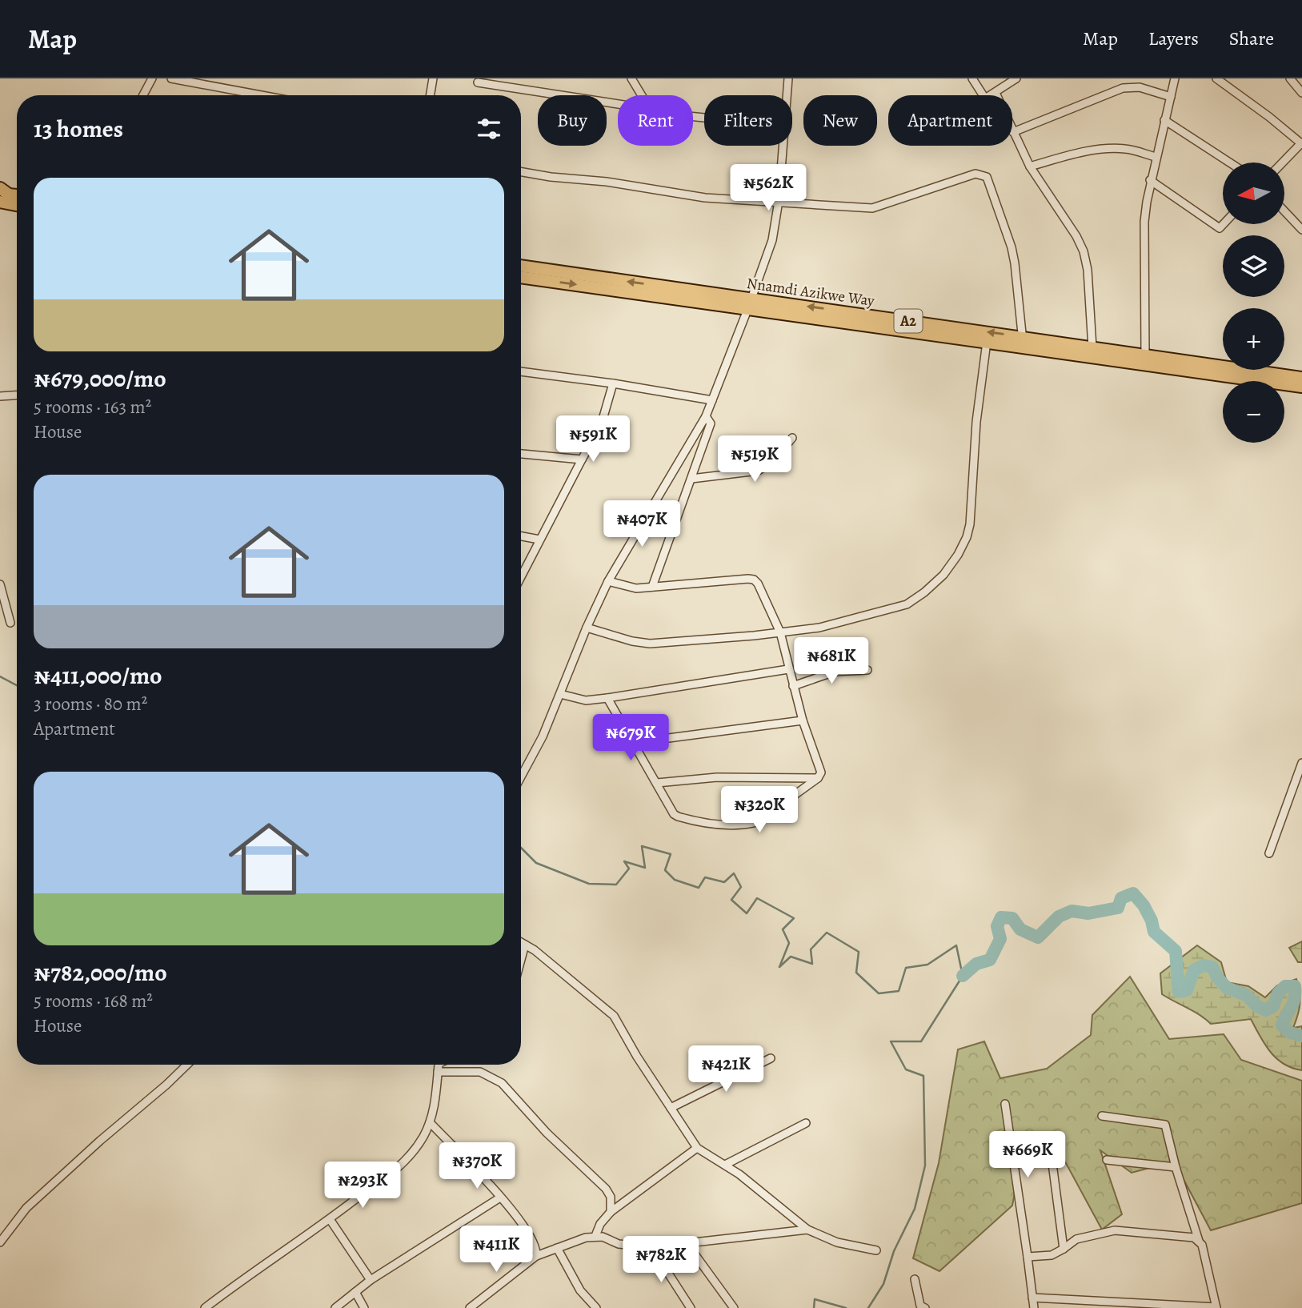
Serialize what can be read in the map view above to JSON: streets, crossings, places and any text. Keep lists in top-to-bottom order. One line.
{"streets":{"highway":["Nnamdi Azikwe Way","A2"]},"north":"left","page":{"header":"Map","nav":["Map","Layers","Share"],"chip":["Buy","Rent","Filters","New","Apartment"],"heading":"13 homes","map_buttons":["+","−"],"list":[{"name":"₦679,000/mo","note":"5 rooms · 163 m² · House"},{"name":"₦411,000/mo","note":"3 rooms · 80 m² · Apartment"},{"name":"₦782,000/mo","note":"5 rooms · 168 m² · House"}],"price":["₦562K","₦591K","₦519K","₦407K","₦681K","₦679K","₦320K","₦421K","₦669K","₦370K","₦293K","₦411K","₦782K"]}}
